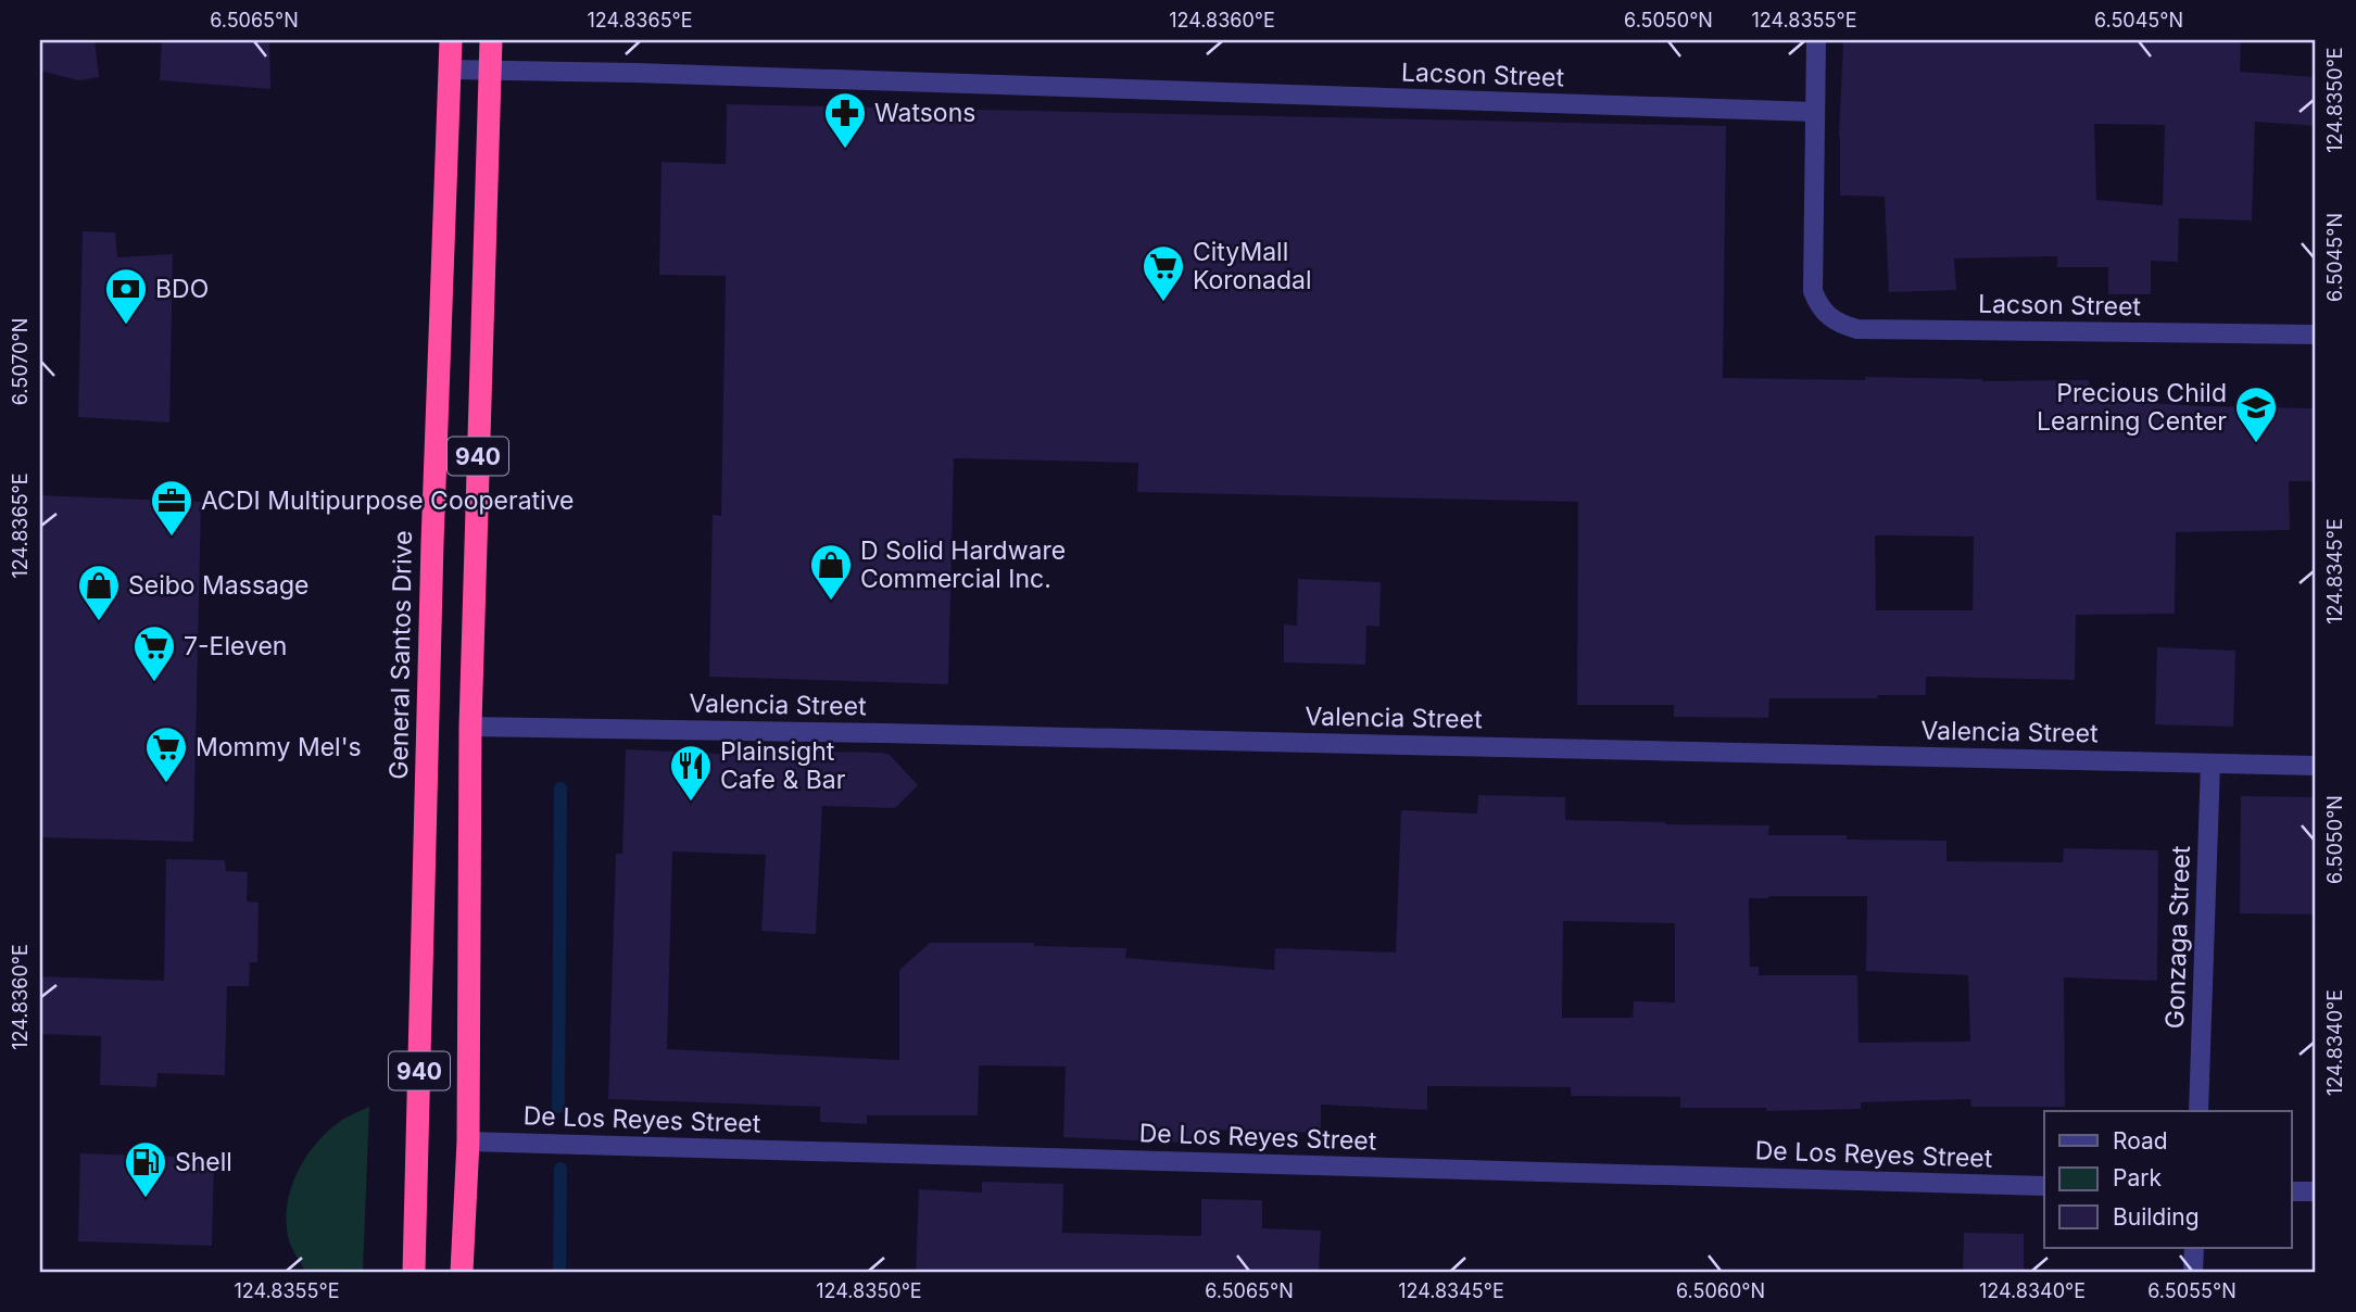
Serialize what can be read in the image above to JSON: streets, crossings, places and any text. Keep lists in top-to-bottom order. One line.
{"streets":{"highway":["940","General Santos Drive"],"street":["Lacson Street","Valencia Street","Gonzaga Street","De Los Reyes Street"]},"crossings":[["Lacson Street","940"],["Lacson Street","General Santos Drive"],["940","Valencia Street"],["940","De Los Reyes Street"],["Valencia Street","Gonzaga Street"]],"places":{"pharmacy":["Watsons"],"supermarket":["CityMall Koronadal","7-Eleven","Mommy Mel's"],"bank":["BDO"],"school or university":["Precious Child Learning Center"],"office":["ACDI Multipurpose Cooperative"],"shop":["D Solid Hardware Commercial Inc.","Seibo Massage"],"restaurant":["Plainsight Cafe & Bar"],"fuel station":["Shell"]},"legend":["Road","Park","Building"],"coordinates":["6.5065°N","124.8365°E","124.8360°E","6.5050°N","124.8355°E","6.5045°N","124.8350°E","6.5070°N","124.8345°E","124.8340°E","6.5060°N","6.5055°N"]}
